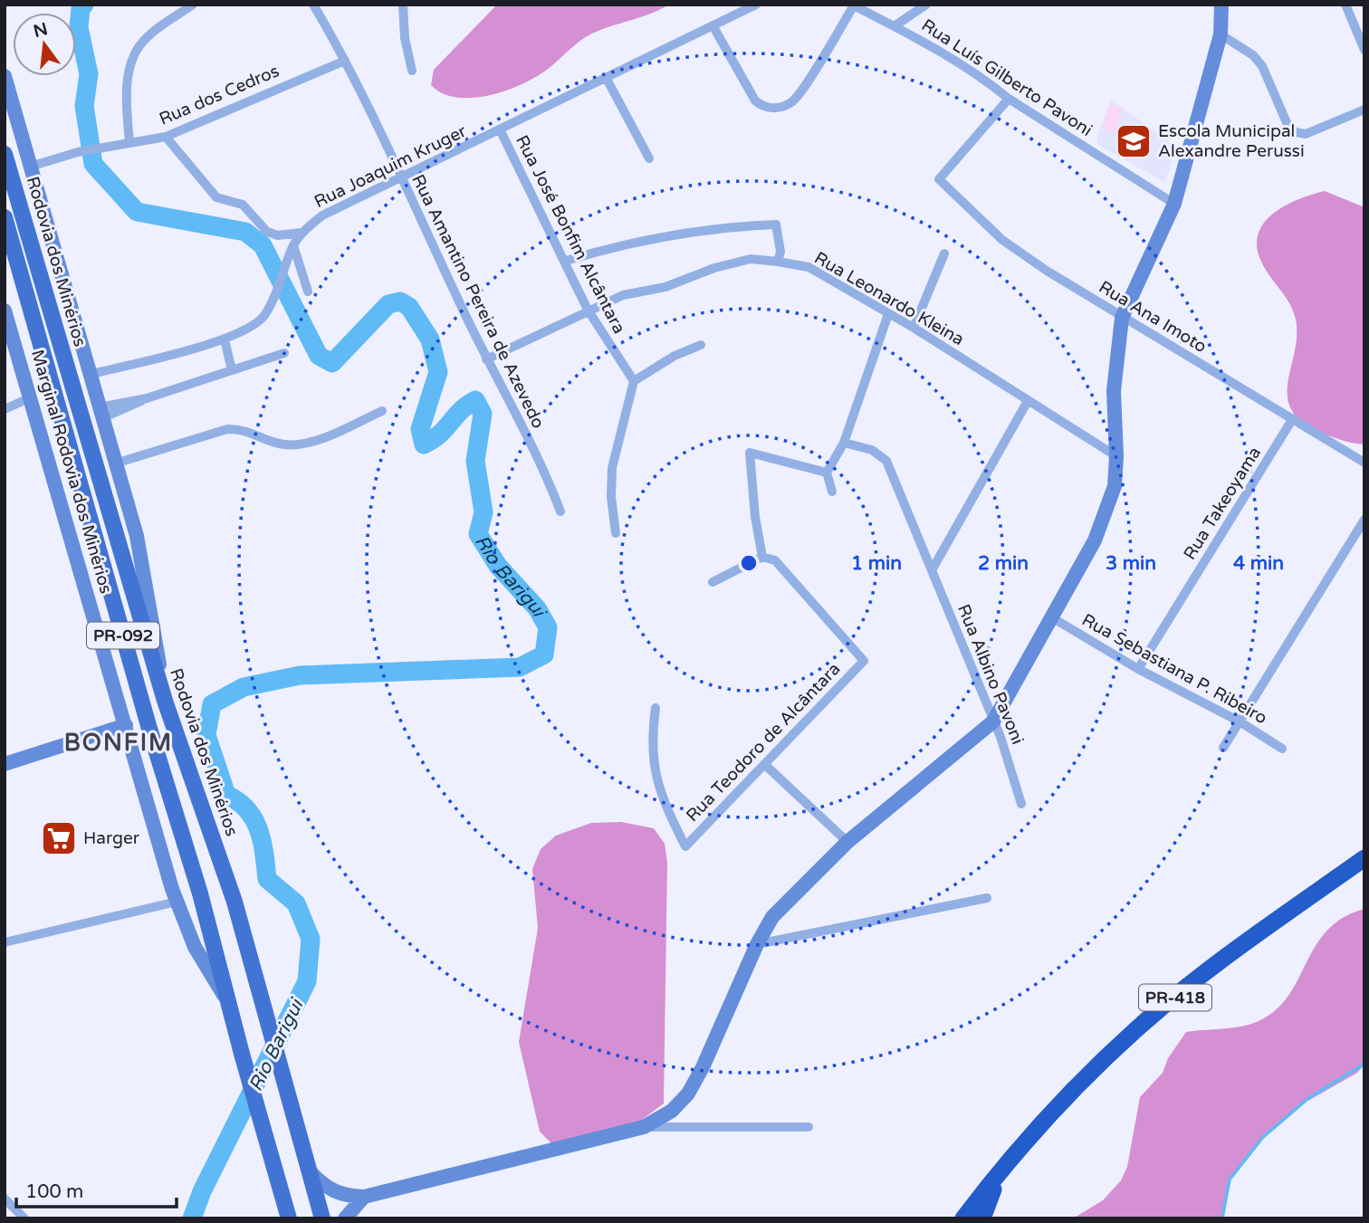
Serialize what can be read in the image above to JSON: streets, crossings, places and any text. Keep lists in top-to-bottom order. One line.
{"streets":{"highway":["PR-418"],"main road":["Rodovia dos Minérios","Marginal Rodovia dos Minérios","PR-092"],"street":["Rua Luís Gilberto Pavoni","Rua dos Cedros","Rua Joaquim Kruger","Rua José Bonfim Alcântara","Rua Leonardo Kleina","Rua Amantino Pereira de Azevedo","Rua Ana Imoto","Rua Takeoyama","Rua Sebastiana P. Ribeiro","Rua Albino Pavoni","Rua Teodoro de Alcântara"]},"crossings":[["Rua Luís Gilberto Pavoni","Rua Ana Imoto"],["Rua dos Cedros","Rua Amantino Pereira de Azevedo"],["Rua Joaquim Kruger","Rua José Bonfim Alcântara"],["Rua Joaquim Kruger","Rua Amantino Pereira de Azevedo"],["Rua José Bonfim Alcântara","Rua Leonardo Kleina"],["Rua Leonardo Kleina","Rua Amantino Pereira de Azevedo"],["Rua Ana Imoto","Rua Takeoyama"],["Marginal Rodovia dos Minérios","PR-092"],["Rua Takeoyama","Rua Sebastiana P. Ribeiro"]],"districts":["BONFIM"],"water":["Rio Barigui"],"places":{"school or university":["Escola Municipal Alexandre Perussi"],"supermarket":["Harger"]},"scale_bar":"100 m","north":"top","rings":["1 min","2 min","3 min","4 min"]}
